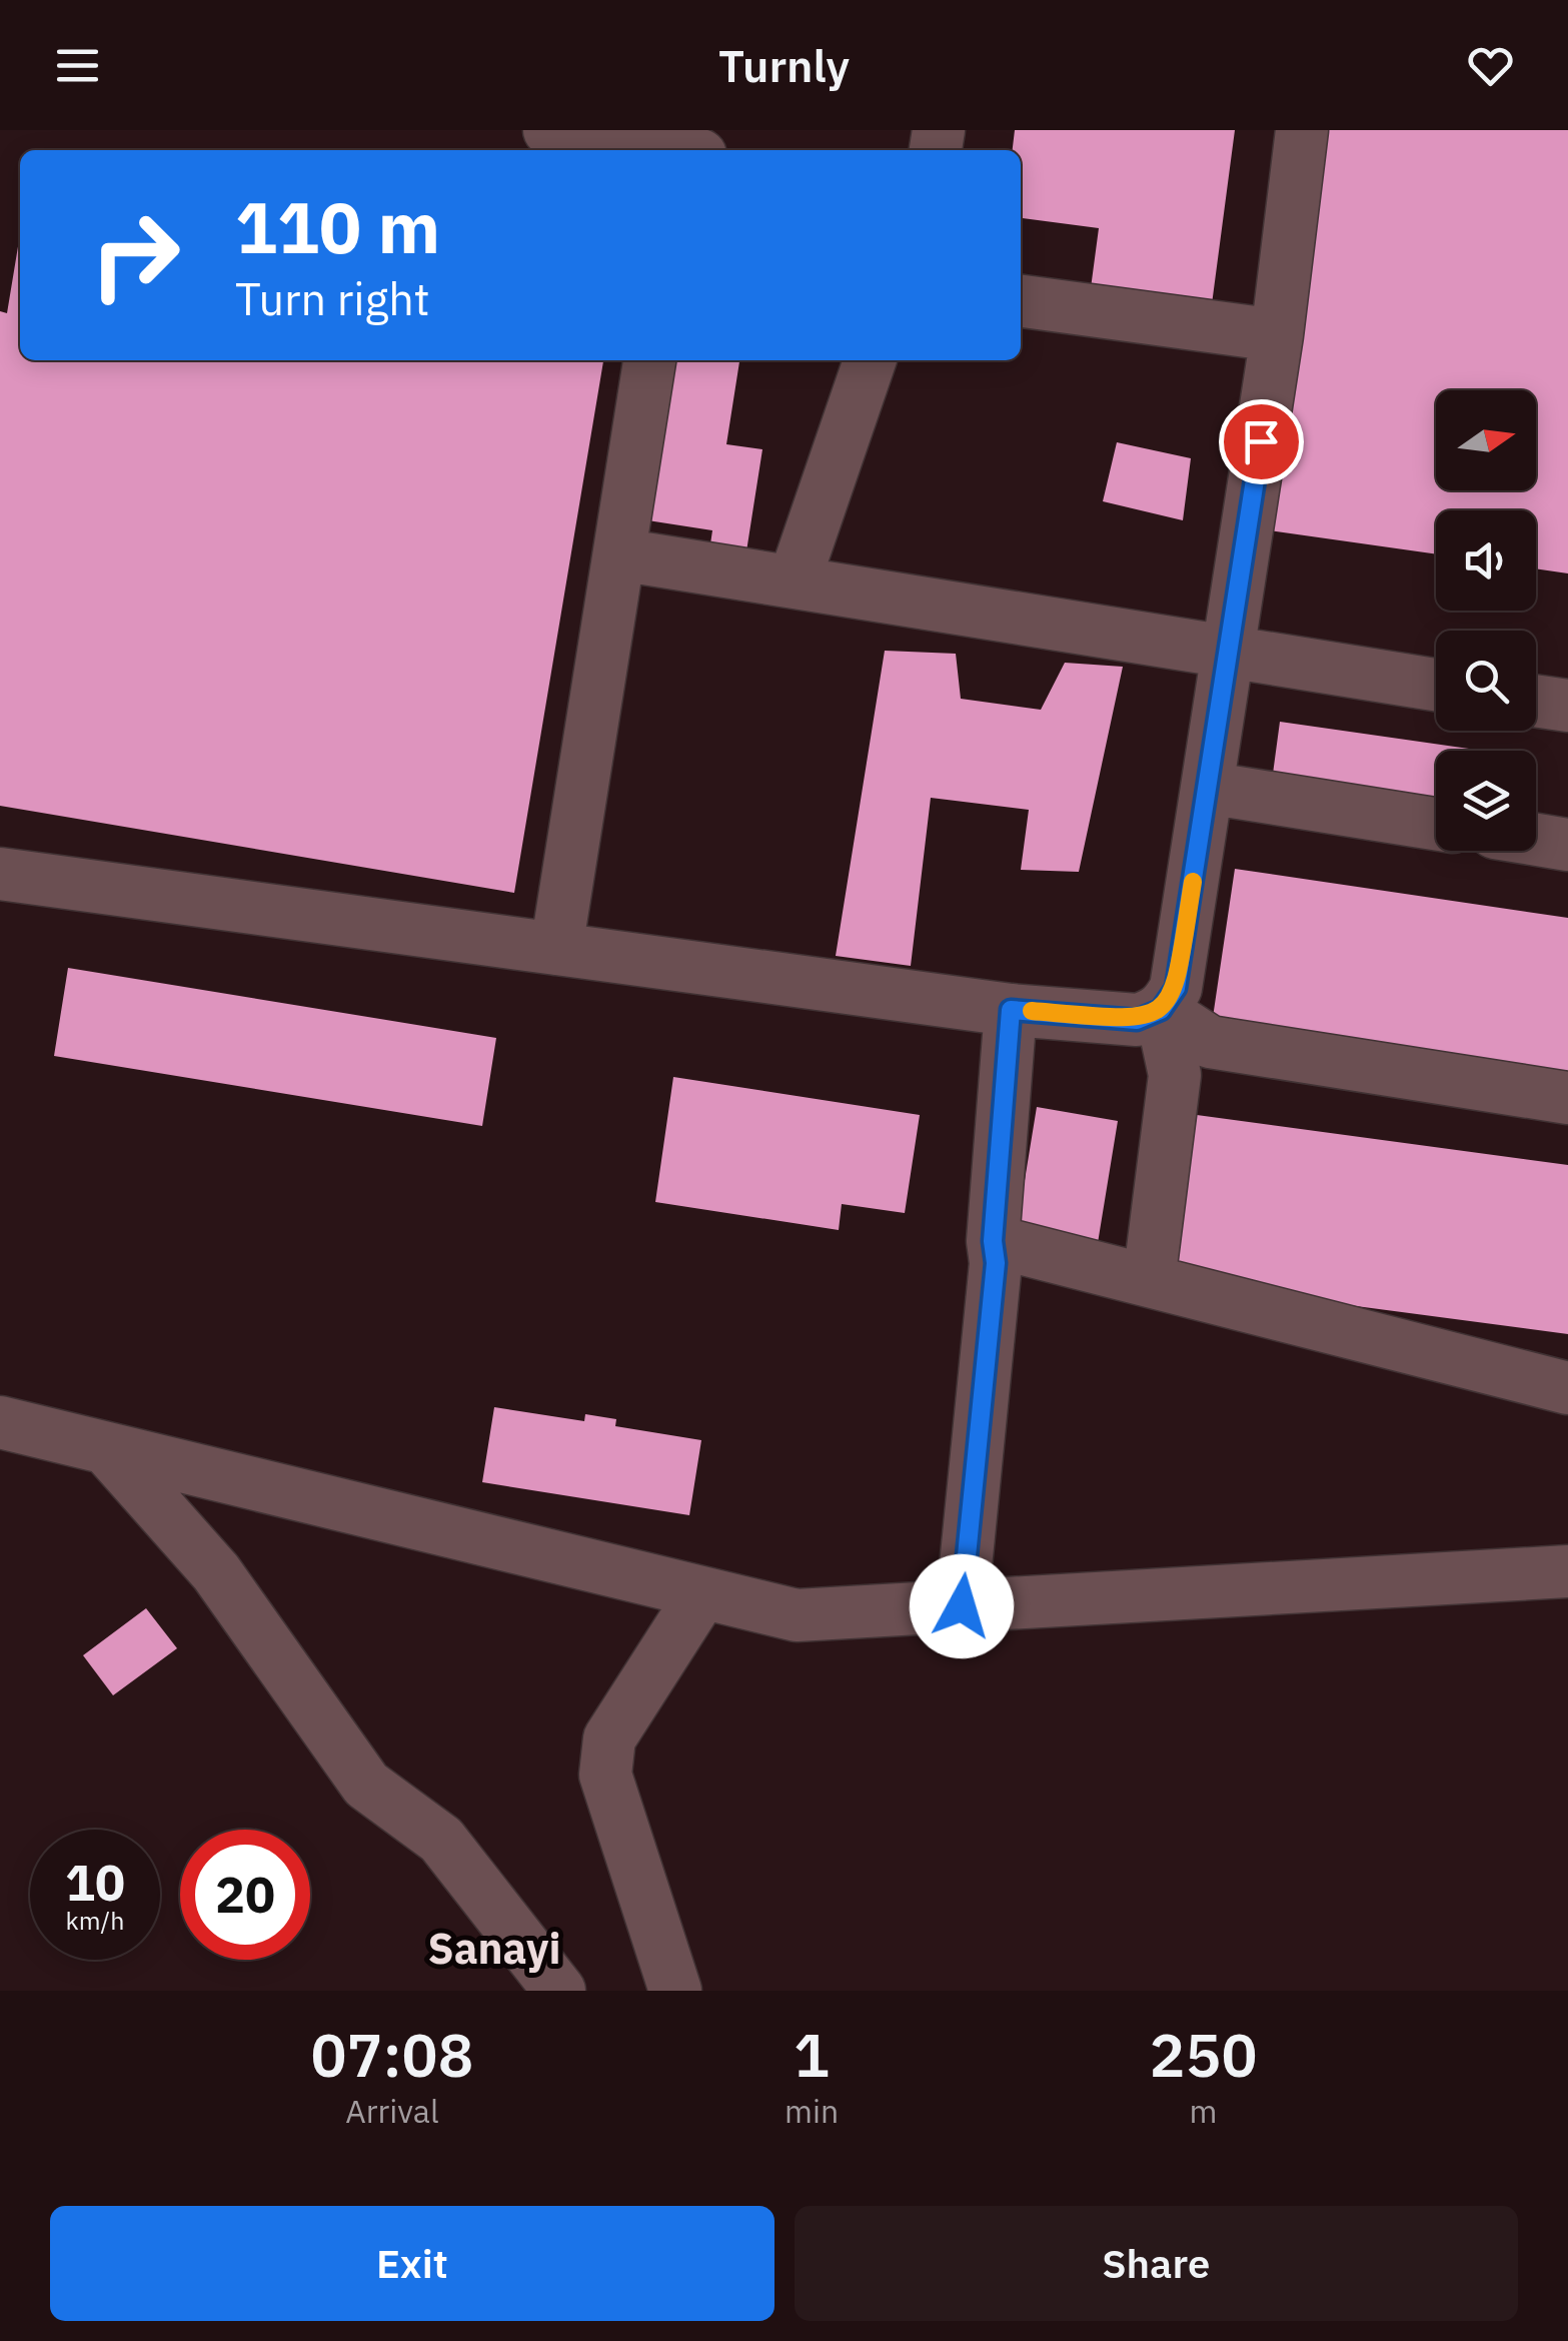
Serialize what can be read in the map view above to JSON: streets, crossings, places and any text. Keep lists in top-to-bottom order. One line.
{"districts":["Sanayi"],"north":"right","page":{"header":"Turnly","turn":["110 m","Turn right"],"speed":"10 km/h","limit":"20","eta":["07:08","Arrival","1","min","250","m"],"buttons":["Exit","Share"]}}
